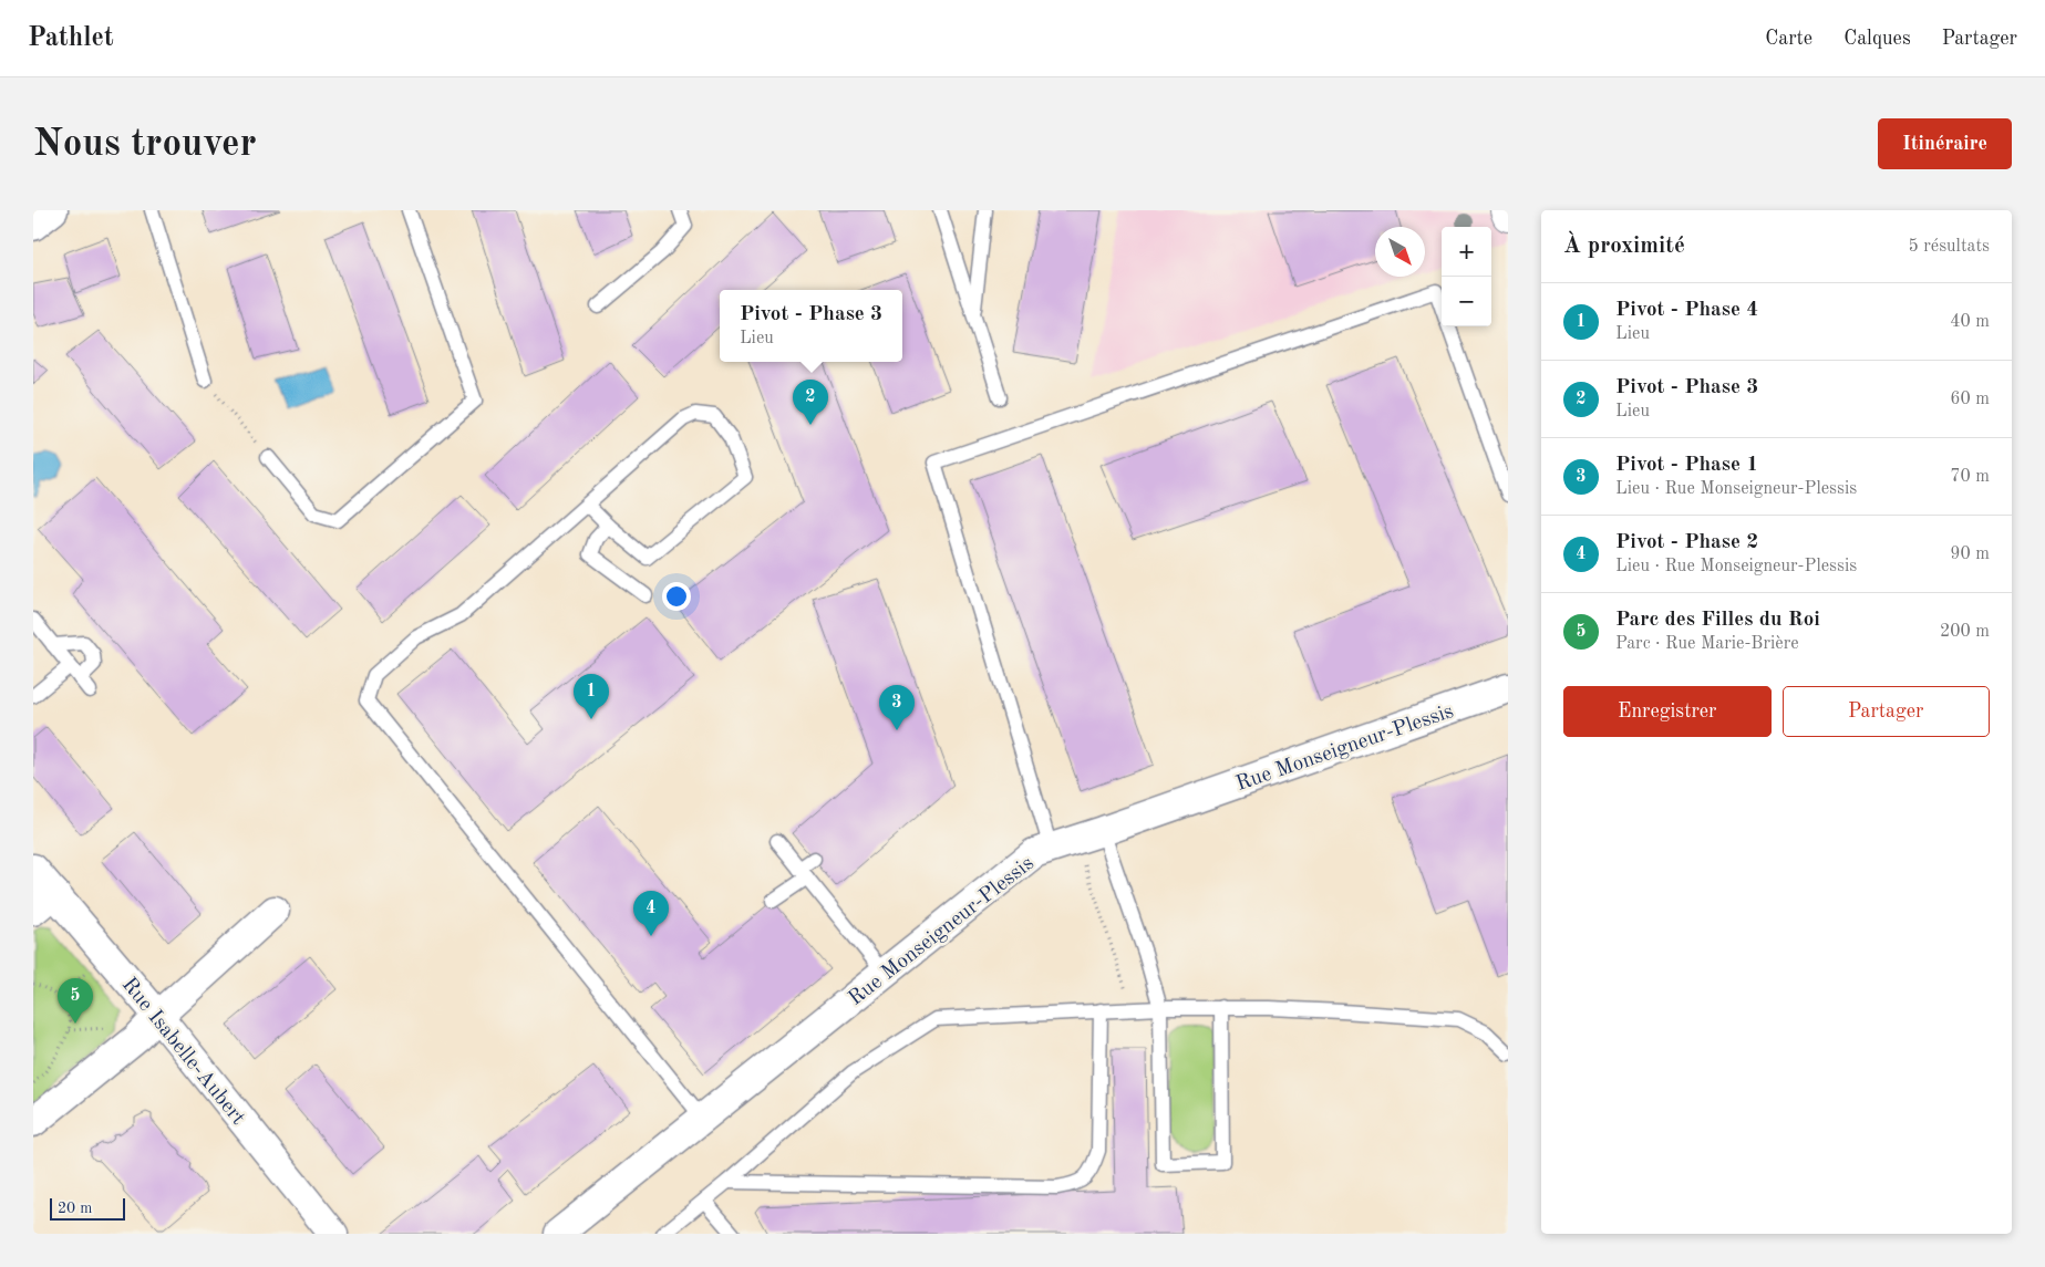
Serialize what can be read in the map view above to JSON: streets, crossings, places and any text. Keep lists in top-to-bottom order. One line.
{"streets":{"street":["Rue Monseigneur-Plessis","Rue Isabelle-Aubert"]},"scale_bar":"20 m","north":"bottom right","page":{"header":"Pathlet","nav":["Carte","Calques","Partager"],"buttons":["Itinéraire",["Enregistrer","Partager"]],"title":"Nous trouver","heading":["À proximité","5 résultats"],"map_buttons":["+","−"],"list":[{"mark":"1","name":"Pivot - Phase 4","note":"Lieu","value":"40 m"},{"mark":"2","name":"Pivot - Phase 3","note":"Lieu","value":"60 m"},{"mark":"3","name":"Pivot - Phase 1","note":"Lieu · Rue Monseigneur-Plessis","value":"70 m"},{"mark":"4","name":"Pivot - Phase 2","note":"Lieu · Rue Monseigneur-Plessis","value":"90 m"},{"mark":"5","name":"Parc des Filles du Roi","note":"Parc · Rue Marie-Brière","value":"200 m"}],"popup":["Pivot - Phase 3","Lieu"],"pins":["2","1","3","4","5"],"scale":"20 m"}}
